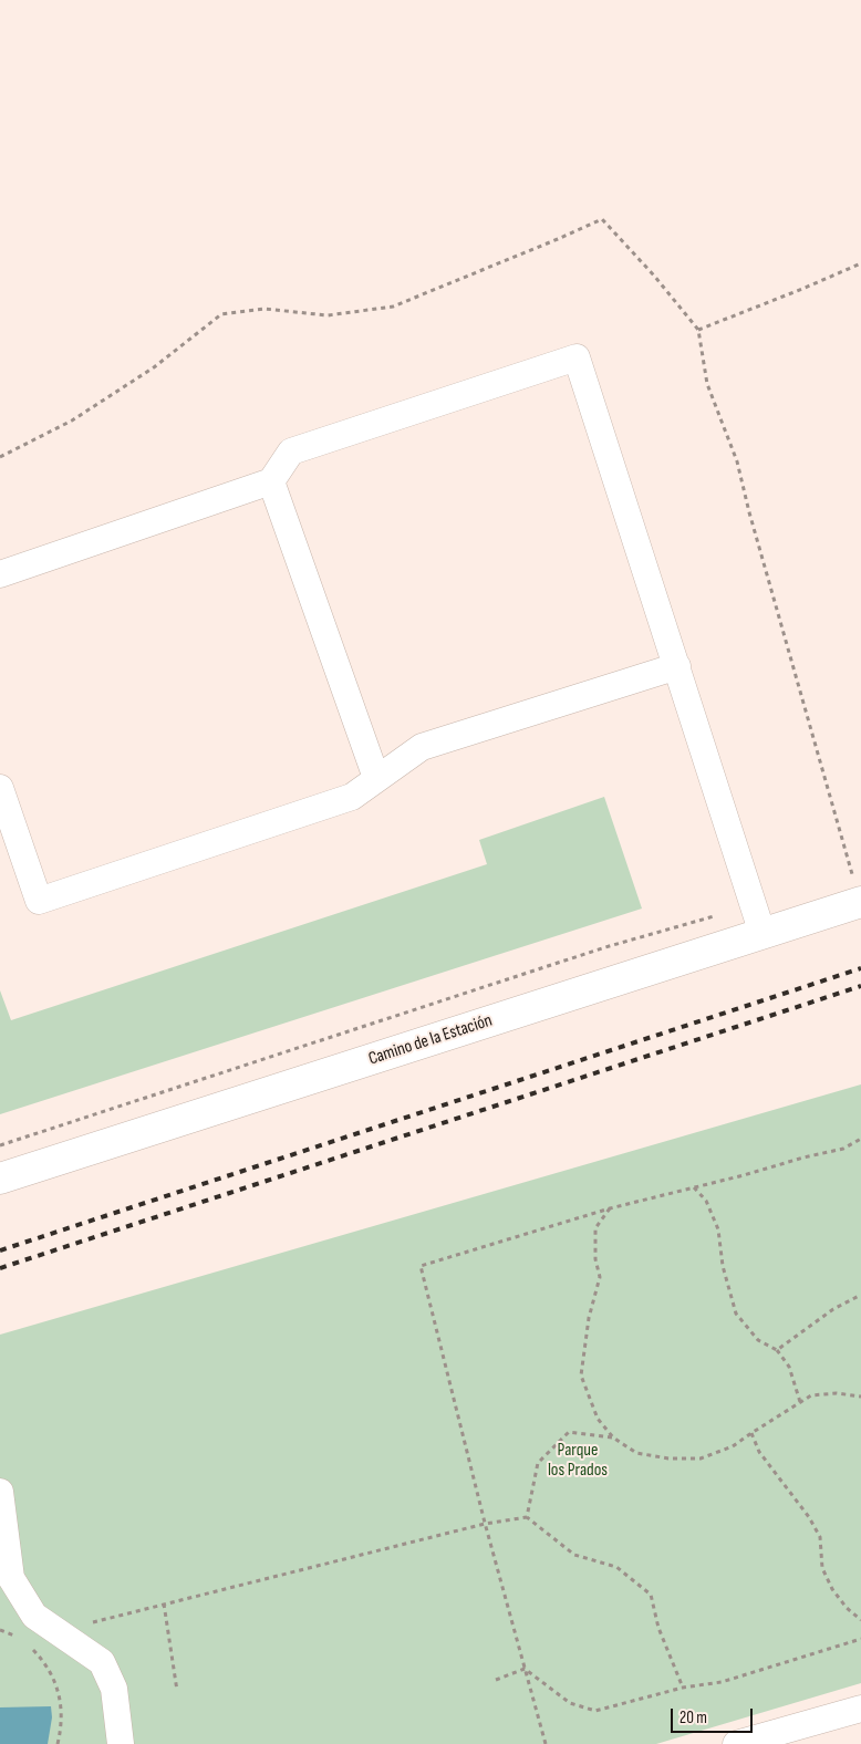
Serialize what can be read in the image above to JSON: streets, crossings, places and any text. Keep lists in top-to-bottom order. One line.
{"streets":{"street":["Camino de la Estación"]},"parks":["Parque los Prados"],"scale_bar":"20 m"}
